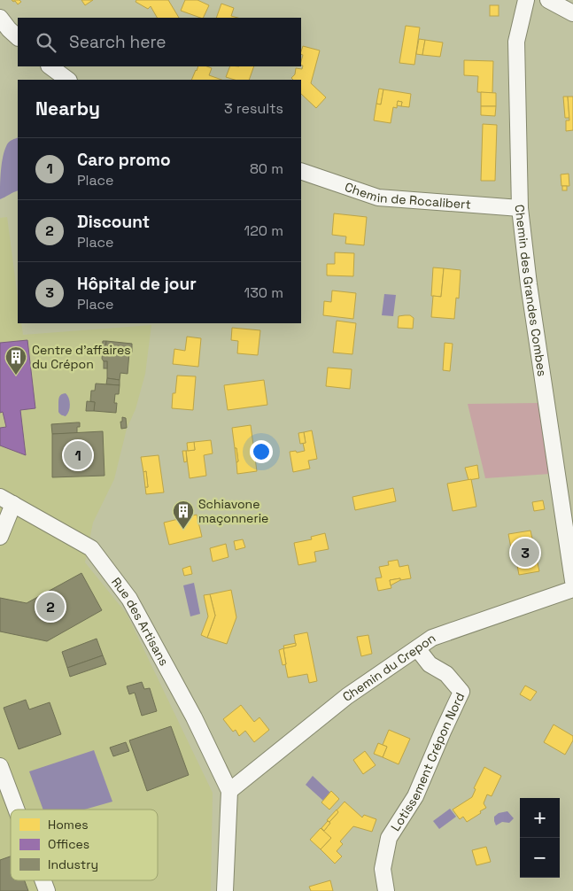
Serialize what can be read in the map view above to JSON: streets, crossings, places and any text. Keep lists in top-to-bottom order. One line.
{"streets":{"street":["Chemin de Rocalibert","Chemin des Grandes Combes","Rue des Artisans","Chemin du Crepon","Lotissement Crépon Nord"]},"crossings":[["Chemin de Rocalibert","Chemin des Grandes Combes"],["Rue des Artisans","Chemin du Crepon"],["Chemin du Crepon","Lotissement Crépon Nord"]],"places":{"building":["Centre d'affaires du Crépon","Schiavone maçonnerie"]},"legend":["Homes","Offices","Industry"],"page":{"search":"Search here","heading":["Nearby","3 results"],"list":[{"mark":"1","name":"Caro promo","note":"Place","value":"80 m"},{"mark":"2","name":"Discount","note":"Place","value":"120 m"},{"mark":"3","name":"Hôpital de jour","note":"Place","value":"130 m"}],"pins":["1","3","2"],"map_buttons":["+","−"]}}
